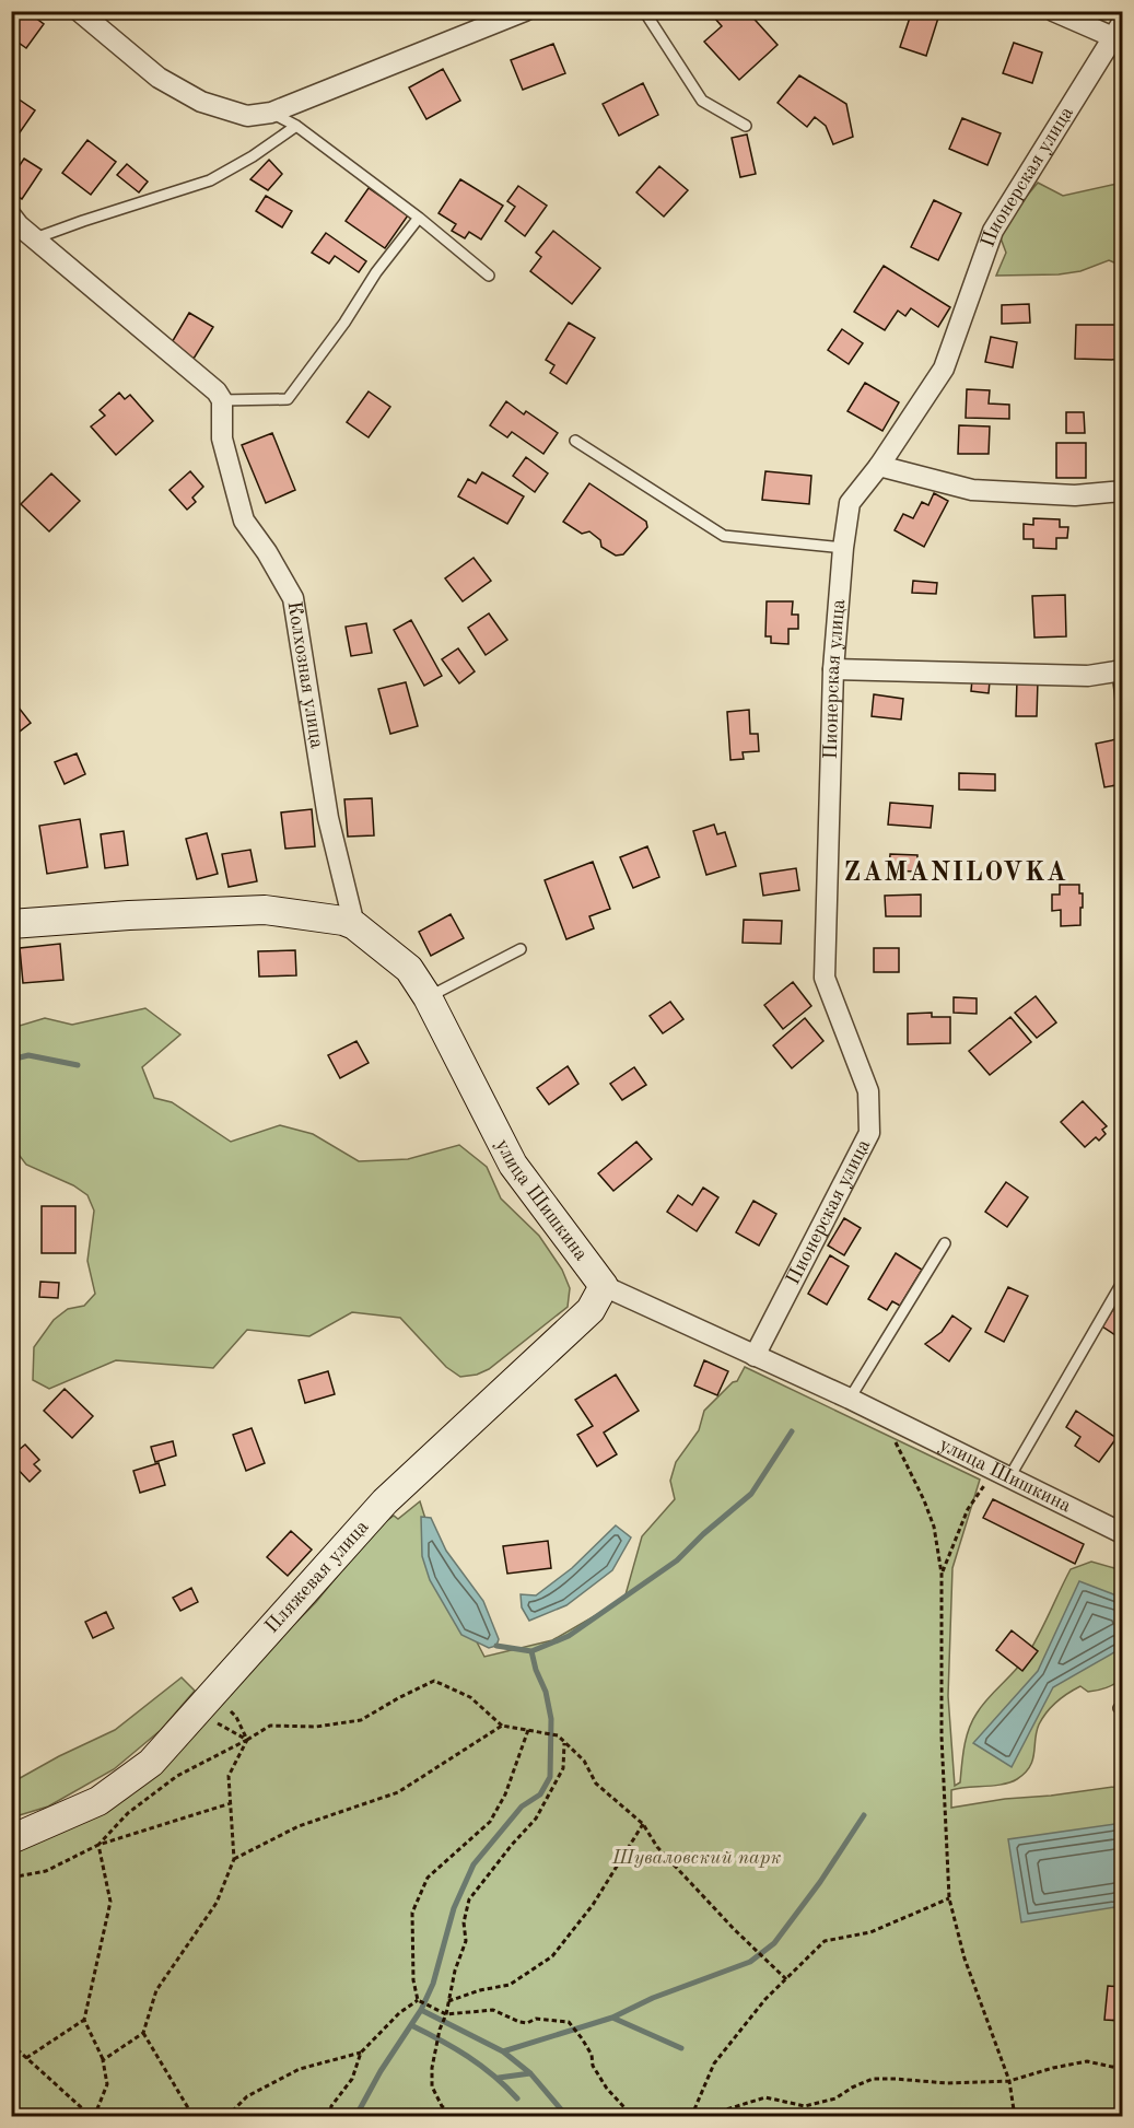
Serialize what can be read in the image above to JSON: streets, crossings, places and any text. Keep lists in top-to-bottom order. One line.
{"streets":{"street":["Пионерская улица","Колхозная улица","улица Шишкина","Пляжевая улица"]},"crossings":[["Пионерская улица","улица Шишкина"],["Колхозная улица","улица Шишкина"],["улица Шишкина","Пляжевая улица"]],"districts":["ZAMANILOVKA"],"parks":["Шуваловский парк"]}
